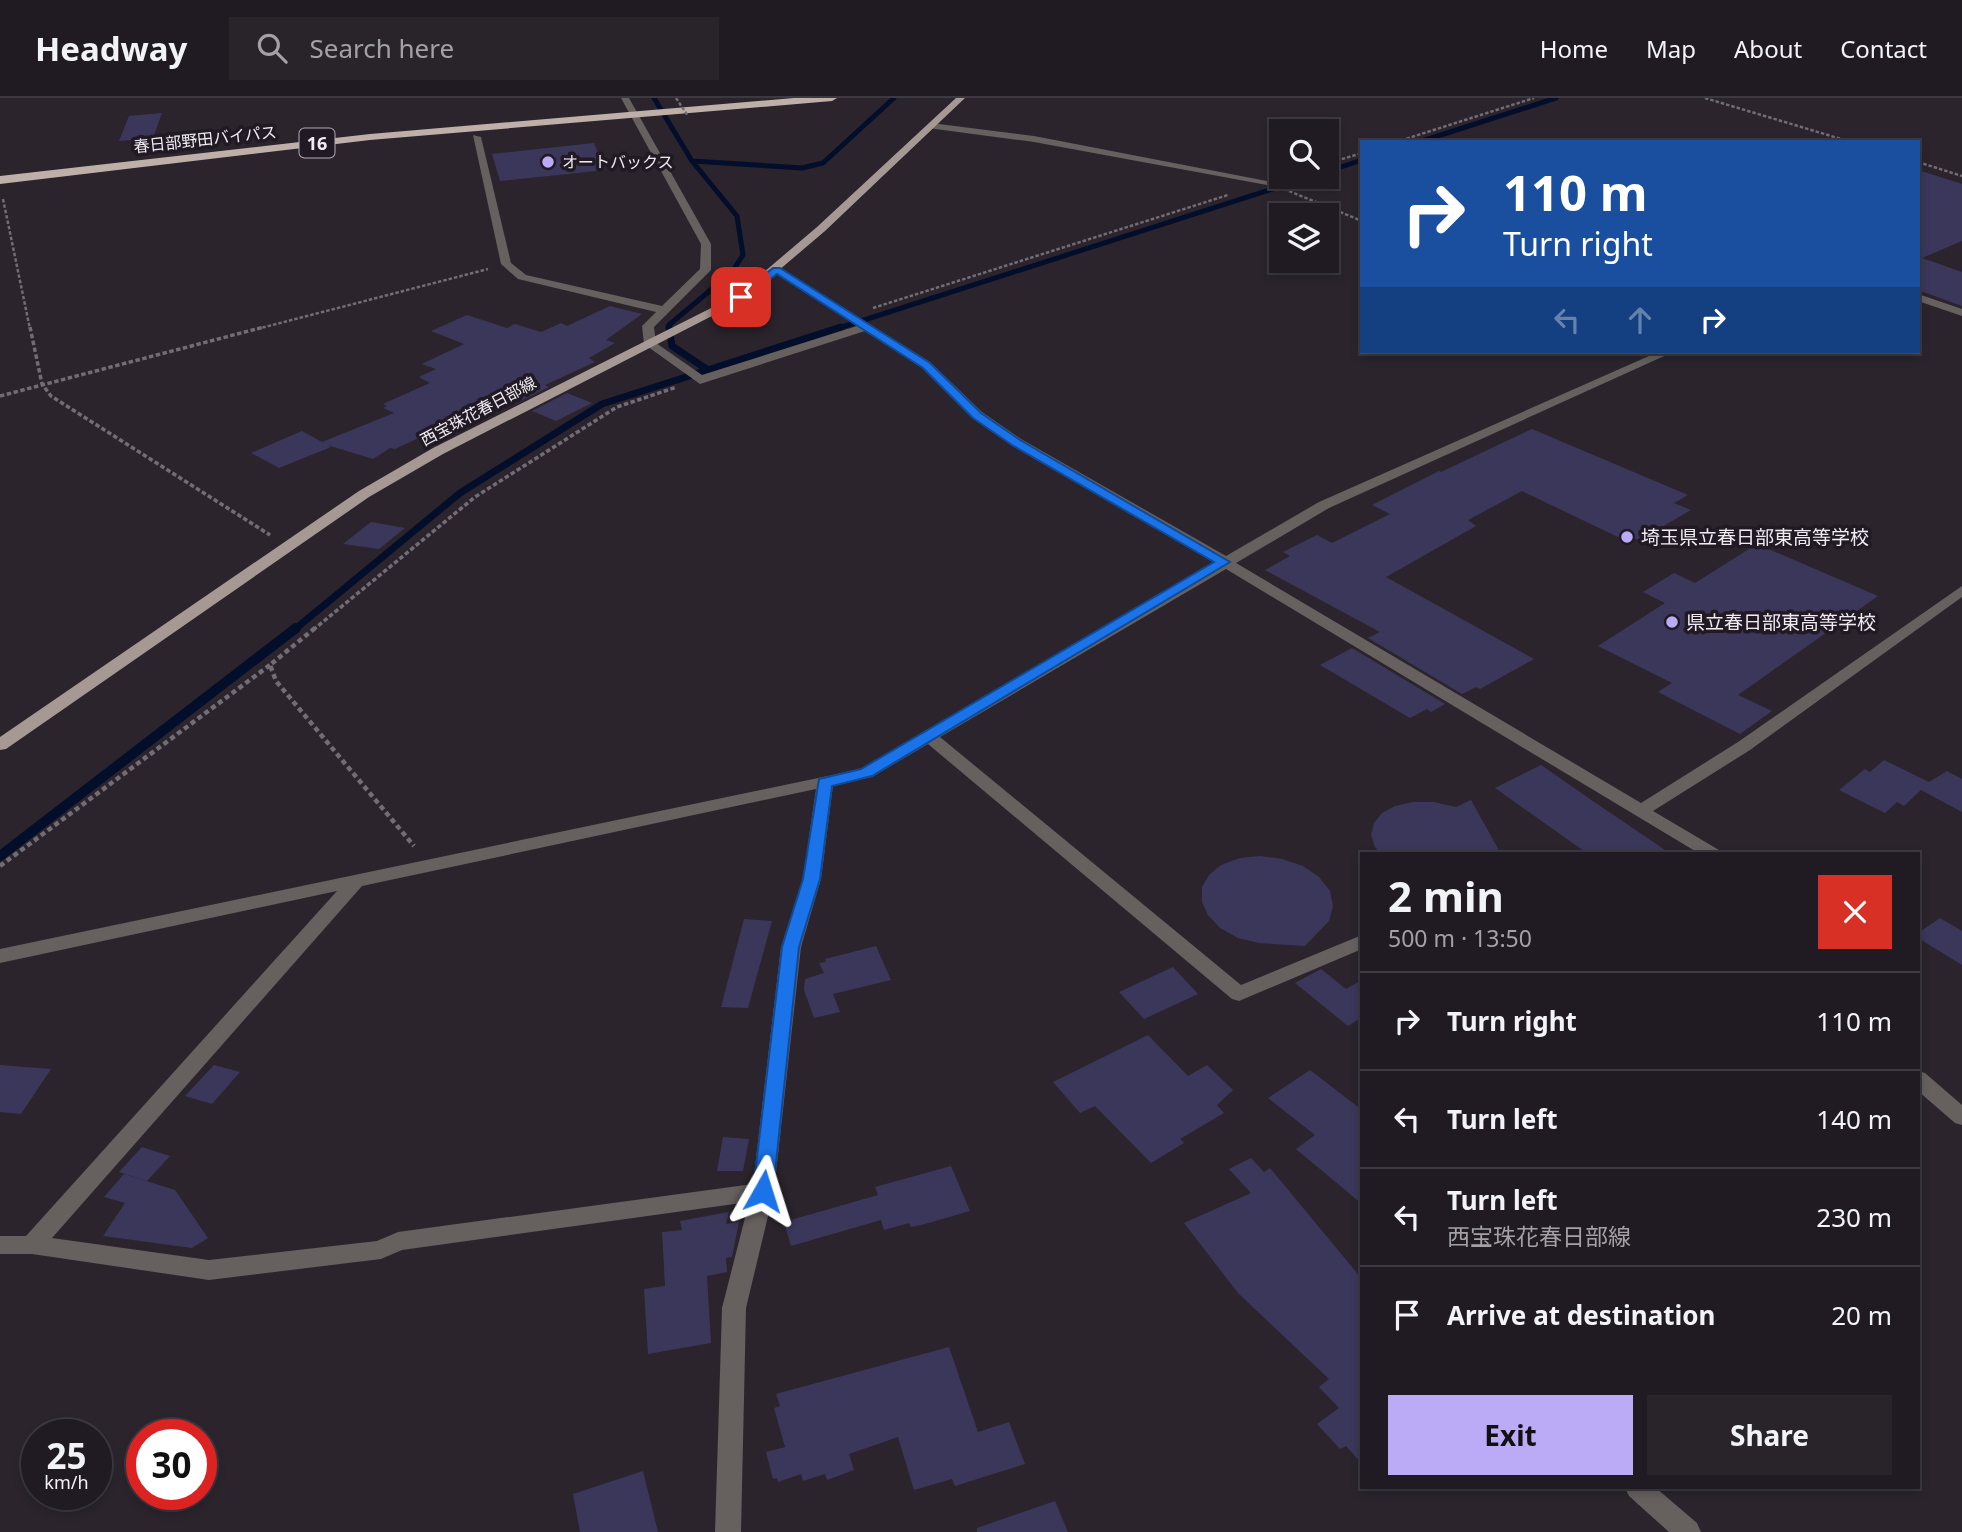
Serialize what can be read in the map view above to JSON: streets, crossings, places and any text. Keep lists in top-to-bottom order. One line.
{"streets":{"highway":["春日部野田バイパス","16"],"main road":["西宝珠花春日部線"]},"places":["オートバックス","埼玉県立春日部東高等学校","県立春日部東高等学校"],"page":{"header":"Headway","search":"Search here","nav":["Home","Map","About","Contact"],"turn":["110 m","Turn right"],"heading":["2 min","500 m · 13:50"],"list":[{"name":"Turn right","value":"110 m"},{"name":"Turn left","value":"140 m"},{"name":"Turn left","note":"西宝珠花春日部線","value":"230 m"},{"name":"Arrive at destination","value":"20 m"}],"buttons":["Exit","Share"],"speed":"25 km/h","limit":"30"}}
